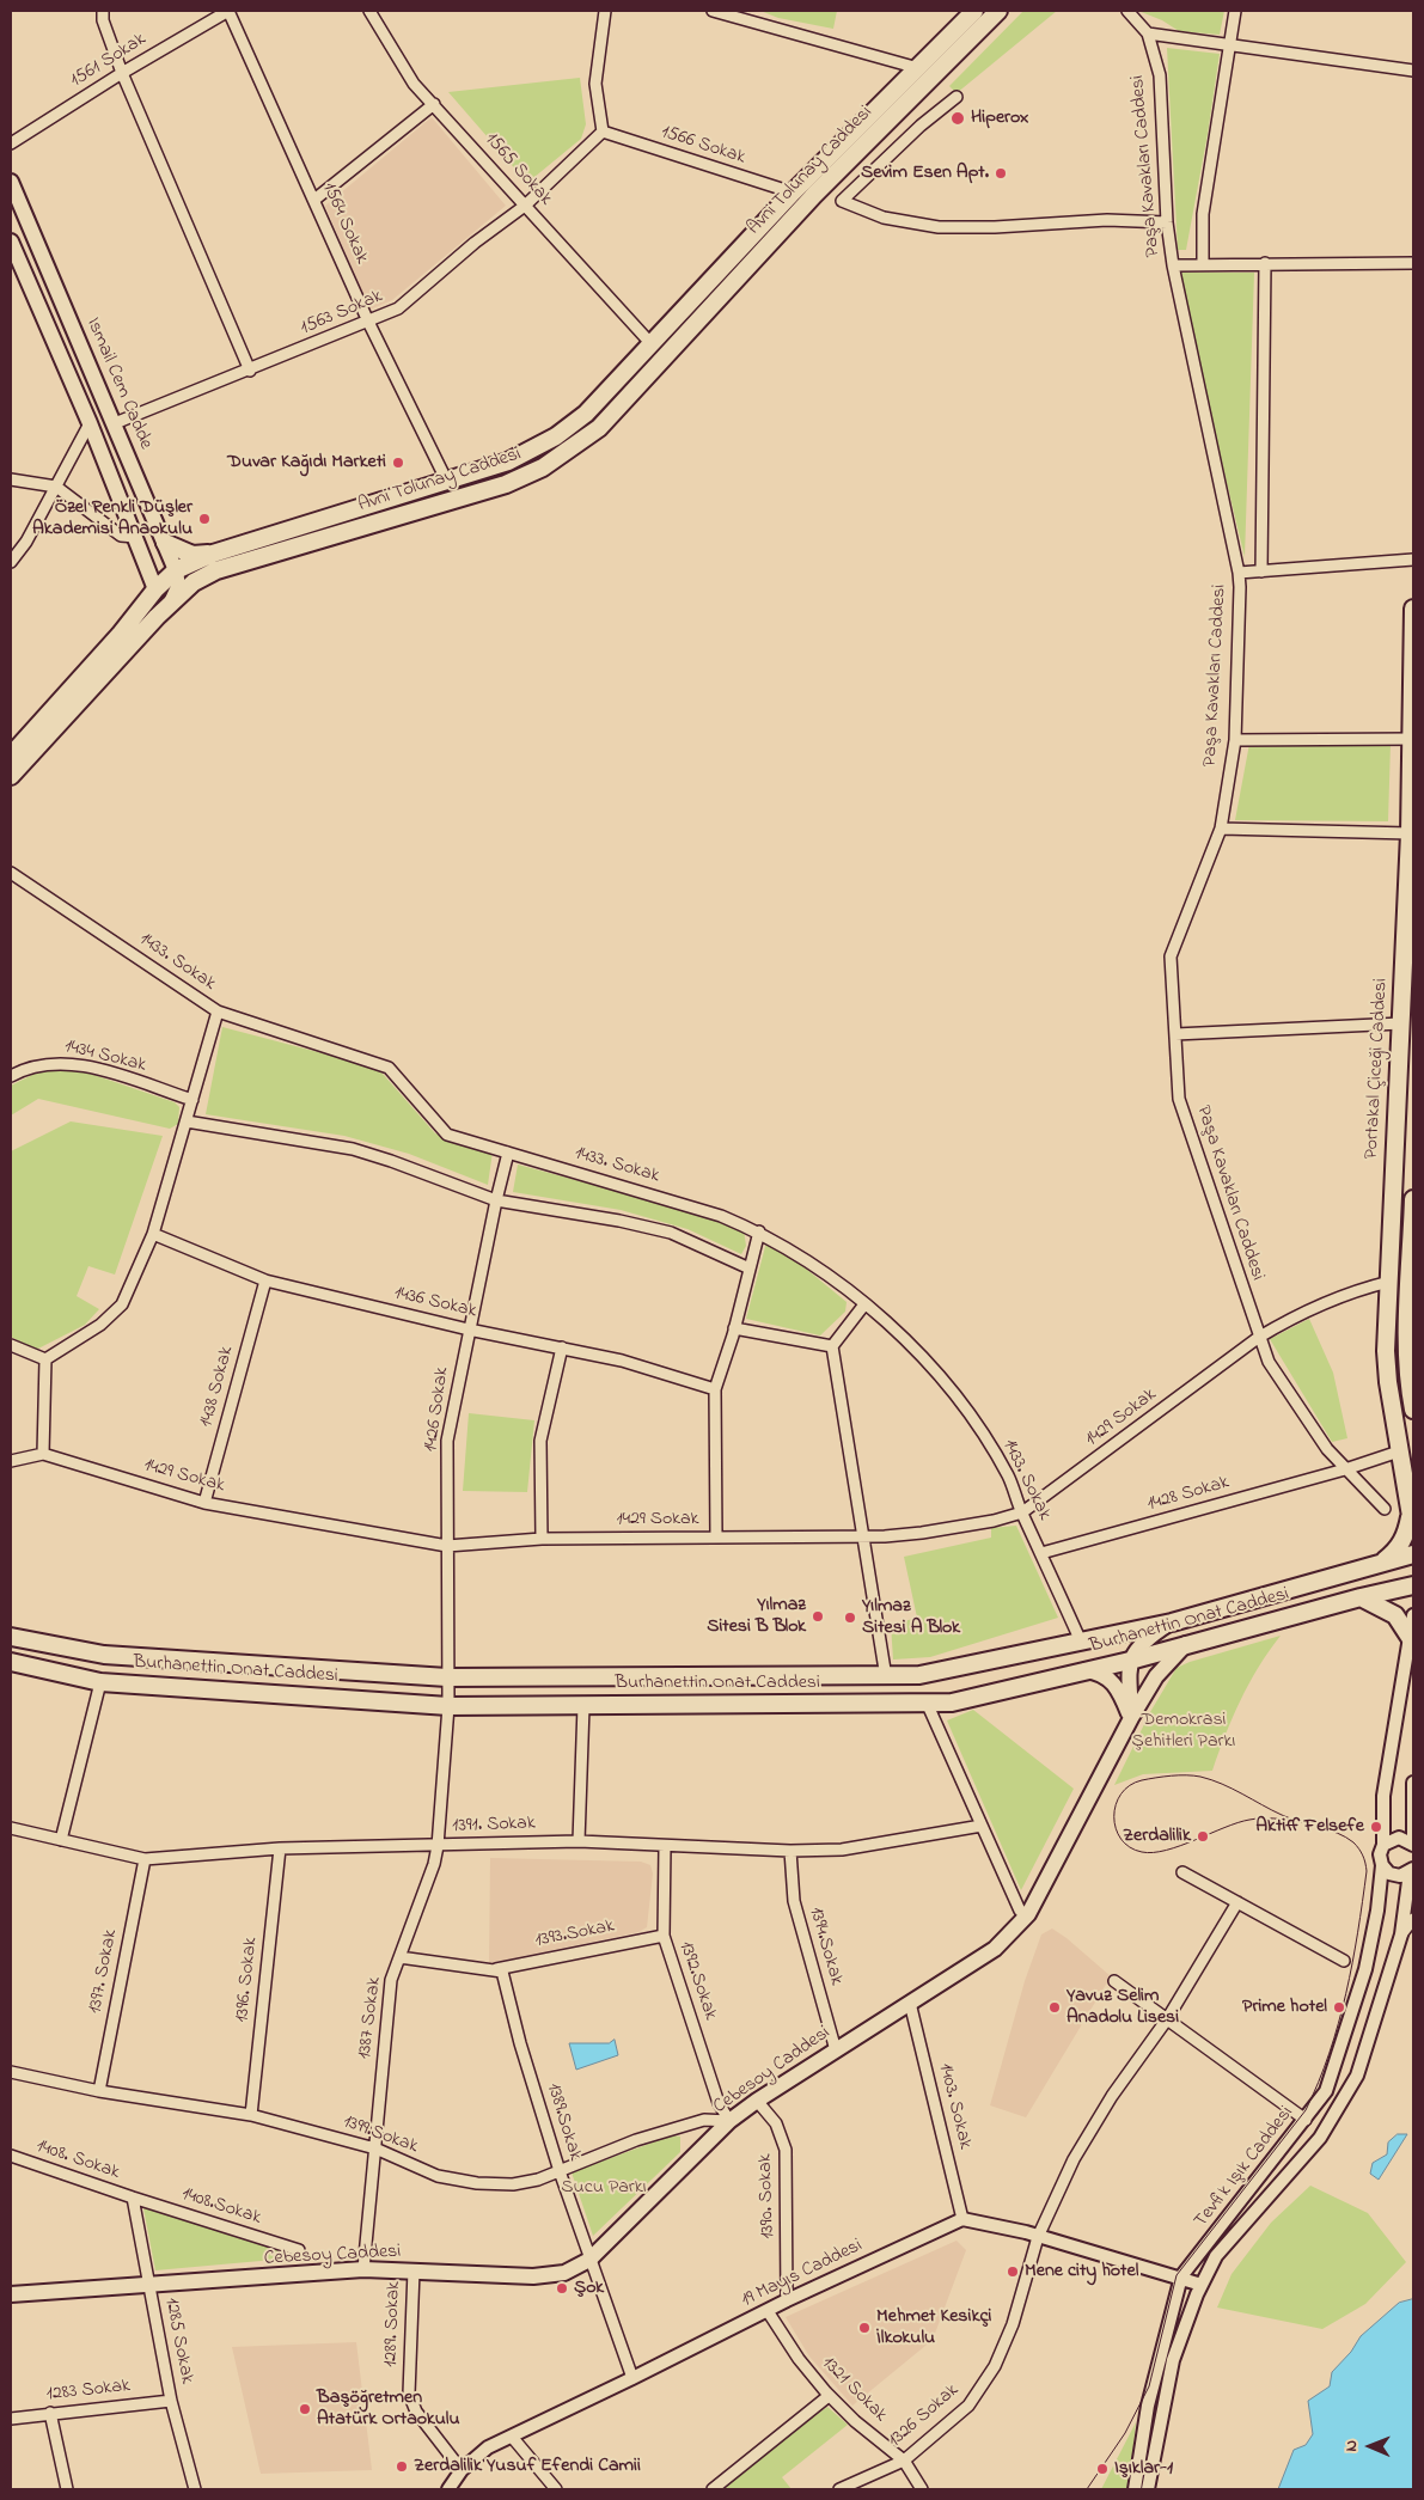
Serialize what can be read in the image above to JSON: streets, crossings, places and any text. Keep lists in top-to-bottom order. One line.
{"streets":{"main road":["Avni Tolunay Caddesi","Ismail Cem Cadde","Portakal Çiceği Caddesi","Burhanettin Onat Caddesi","Cebesoy Caddesi"],"street":["1561 Sokak","1566 Sokak","Paşa Kavakları Caddesi","1565 Sokak","1564 Sokak","1563 Sokak","1433. Sokak","1434 Sokak","1436 Sokak","1438 Sokak","1426 Sokak","1429 Sokak","1428 Sokak","1391. Sokak","1393.Sokak","1394.Sokak","1397. Sokak","1396. Sokak","1392.Sokak","1387 Sokak","1403. Sokak","1389.Sokak","1399.Sokak","1408. Sokak","Tevfik Işık Caddesi","1390. Sokak","1408.Sokak","19 Mayıs Caddesi","1289. Sokak","1285 Sokak","1321 Sokak","1283 Sokak","1326 Sokak"]},"crossings":[["1561 Sokak","1564 Sokak"],["1566 Sokak","Avni Tolunay Caddesi"],["1566 Sokak","1563 Sokak"],["Paşa Kavakları Caddesi","1429 Sokak"],["Paşa Kavakları Caddesi","1428 Sokak"],["1565 Sokak","Avni Tolunay Caddesi"],["1565 Sokak","1563 Sokak"],["Avni Tolunay Caddesi","1564 Sokak"],["Avni Tolunay Caddesi","Ismail Cem Cadde"],["1564 Sokak","1563 Sokak"],["1563 Sokak","Ismail Cem Cadde"],["1433. Sokak","1426 Sokak"],["1433. Sokak","1429 Sokak"],["1433. Sokak","1428 Sokak"],["1433. Sokak","Burhanettin Onat Caddesi"],["Portakal Çiceği Caddesi","1429 Sokak"],["Portakal Çiceği Caddesi","1428 Sokak"],["1436 Sokak","1438 Sokak"],["1436 Sokak","1426 Sokak"],["1438 Sokak","1429 Sokak"],["1426 Sokak","1429 Sokak"],["1426 Sokak","Burhanettin Onat Caddesi"],["1426 Sokak","1387 Sokak"],["Burhanettin Onat Caddesi","1387 Sokak"],["Burhanettin Onat Caddesi","Cebesoy Caddesi"],["1391. Sokak","1394.Sokak"],["1391. Sokak","1397. Sokak"],["1391. Sokak","1396. Sokak"],["1391. Sokak","1392.Sokak"],["1391. Sokak","1387 Sokak"],["1393.Sokak","1392.Sokak"],["1393.Sokak","1389.Sokak"],["1394.Sokak","Cebesoy Caddesi"],["1397. Sokak","1399.Sokak"],["1396. Sokak","1399.Sokak"],["1392.Sokak","Cebesoy Caddesi"],["1392.Sokak","1399.Sokak"],["1387 Sokak","Cebesoy Caddesi"],["1387 Sokak","1399.Sokak"],["Cebesoy Caddesi","1403. Sokak"],["Cebesoy Caddesi","1389.Sokak"],["Cebesoy Caddesi","1399.Sokak"],["Cebesoy Caddesi","1390. Sokak"],["Cebesoy Caddesi","1289. Sokak"],["Cebesoy Caddesi","1285 Sokak"],["1403. Sokak","19 Mayıs Caddesi"],["1389.Sokak","1399.Sokak"],["1389.Sokak","19 Mayıs Caddesi"],["1408. Sokak","1408.Sokak"],["1408. Sokak","1285 Sokak"],["1390. Sokak","19 Mayıs Caddesi"],["1408.Sokak","1285 Sokak"],["19 Mayıs Caddesi","1289. Sokak"],["19 Mayıs Caddesi","1321 Sokak"],["1285 Sokak","1283 Sokak"],["1321 Sokak","1326 Sokak"]],"parks":["Demokrasi Şehitleri Parkı","Sucu Parkı"],"places":["Hiperox","Sevim Esen Apt.","Duvar Kağıdı Marketi","Özel Renkli Düşler Akademisi Anaokulu","Yılmaz Sitesi B Blok","Yılmaz Sitesi A Blok","Aktiff Felsefe","Zerdalilik","Yavuz Selim Anadolu Lisesi","Prime hotel","Mene city hotel","Şok","Mehmet Kesikçi İlkokulu","Başöğretmen Atatürk Ortaokulu","Zerdalilik Yusuf Efendi Camii","Işıklar-1"],"north":"left"}
